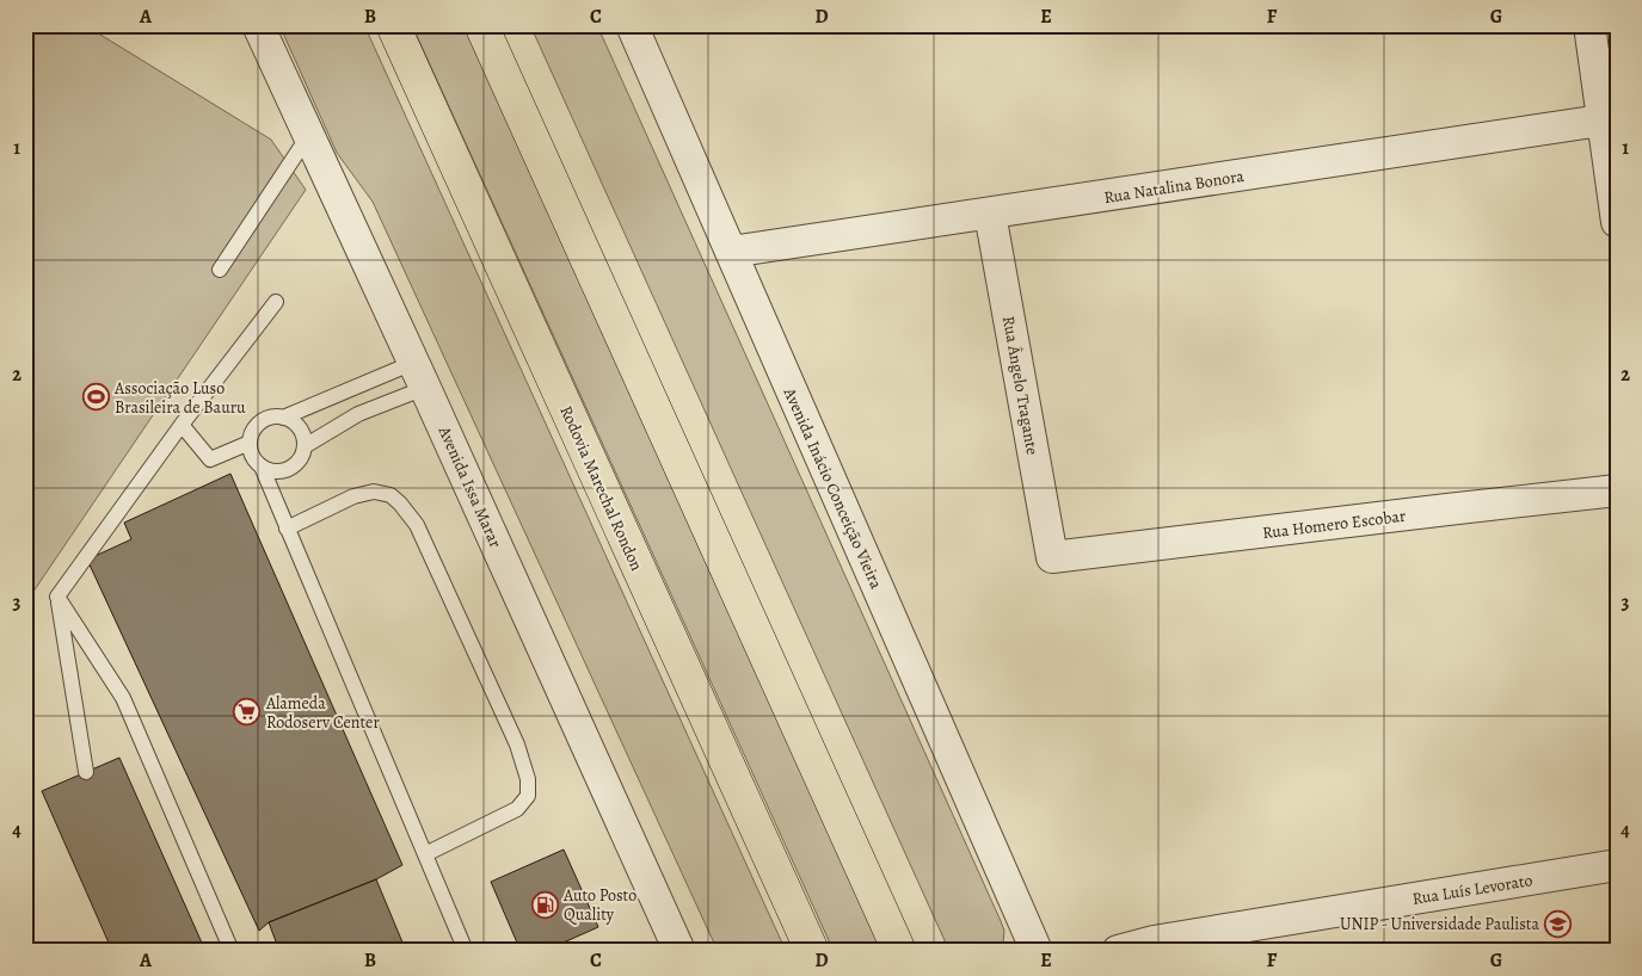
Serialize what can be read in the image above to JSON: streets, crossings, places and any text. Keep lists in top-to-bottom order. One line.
{"streets":{"highway":["Rodovia Marechal Rondon"],"street":["Rua Natalina Bonora","Rua Ângelo Tragante","Avenida Issa Marar","Avenida Inácio Conceição Vieira","Rua Homero Escobar","Rua Luís Levorato"]},"crossings":[["Rua Natalina Bonora","Rua Ângelo Tragante"],["Rua Natalina Bonora","Avenida Inácio Conceição Vieira"],["Rua Ângelo Tragante","Rua Homero Escobar"]],"places":{"sports":["Associação Luso Brasileira de Bauru"],"supermarket":["Alameda Rodoserv Center"],"fuel station":["Auto Posto Quality"],"school or university":["UNIP - Universidade Paulista"]},"grid":{"columns":["A","B","C","D","E","F","G"],"rows":["1","2","3","4"]}}
